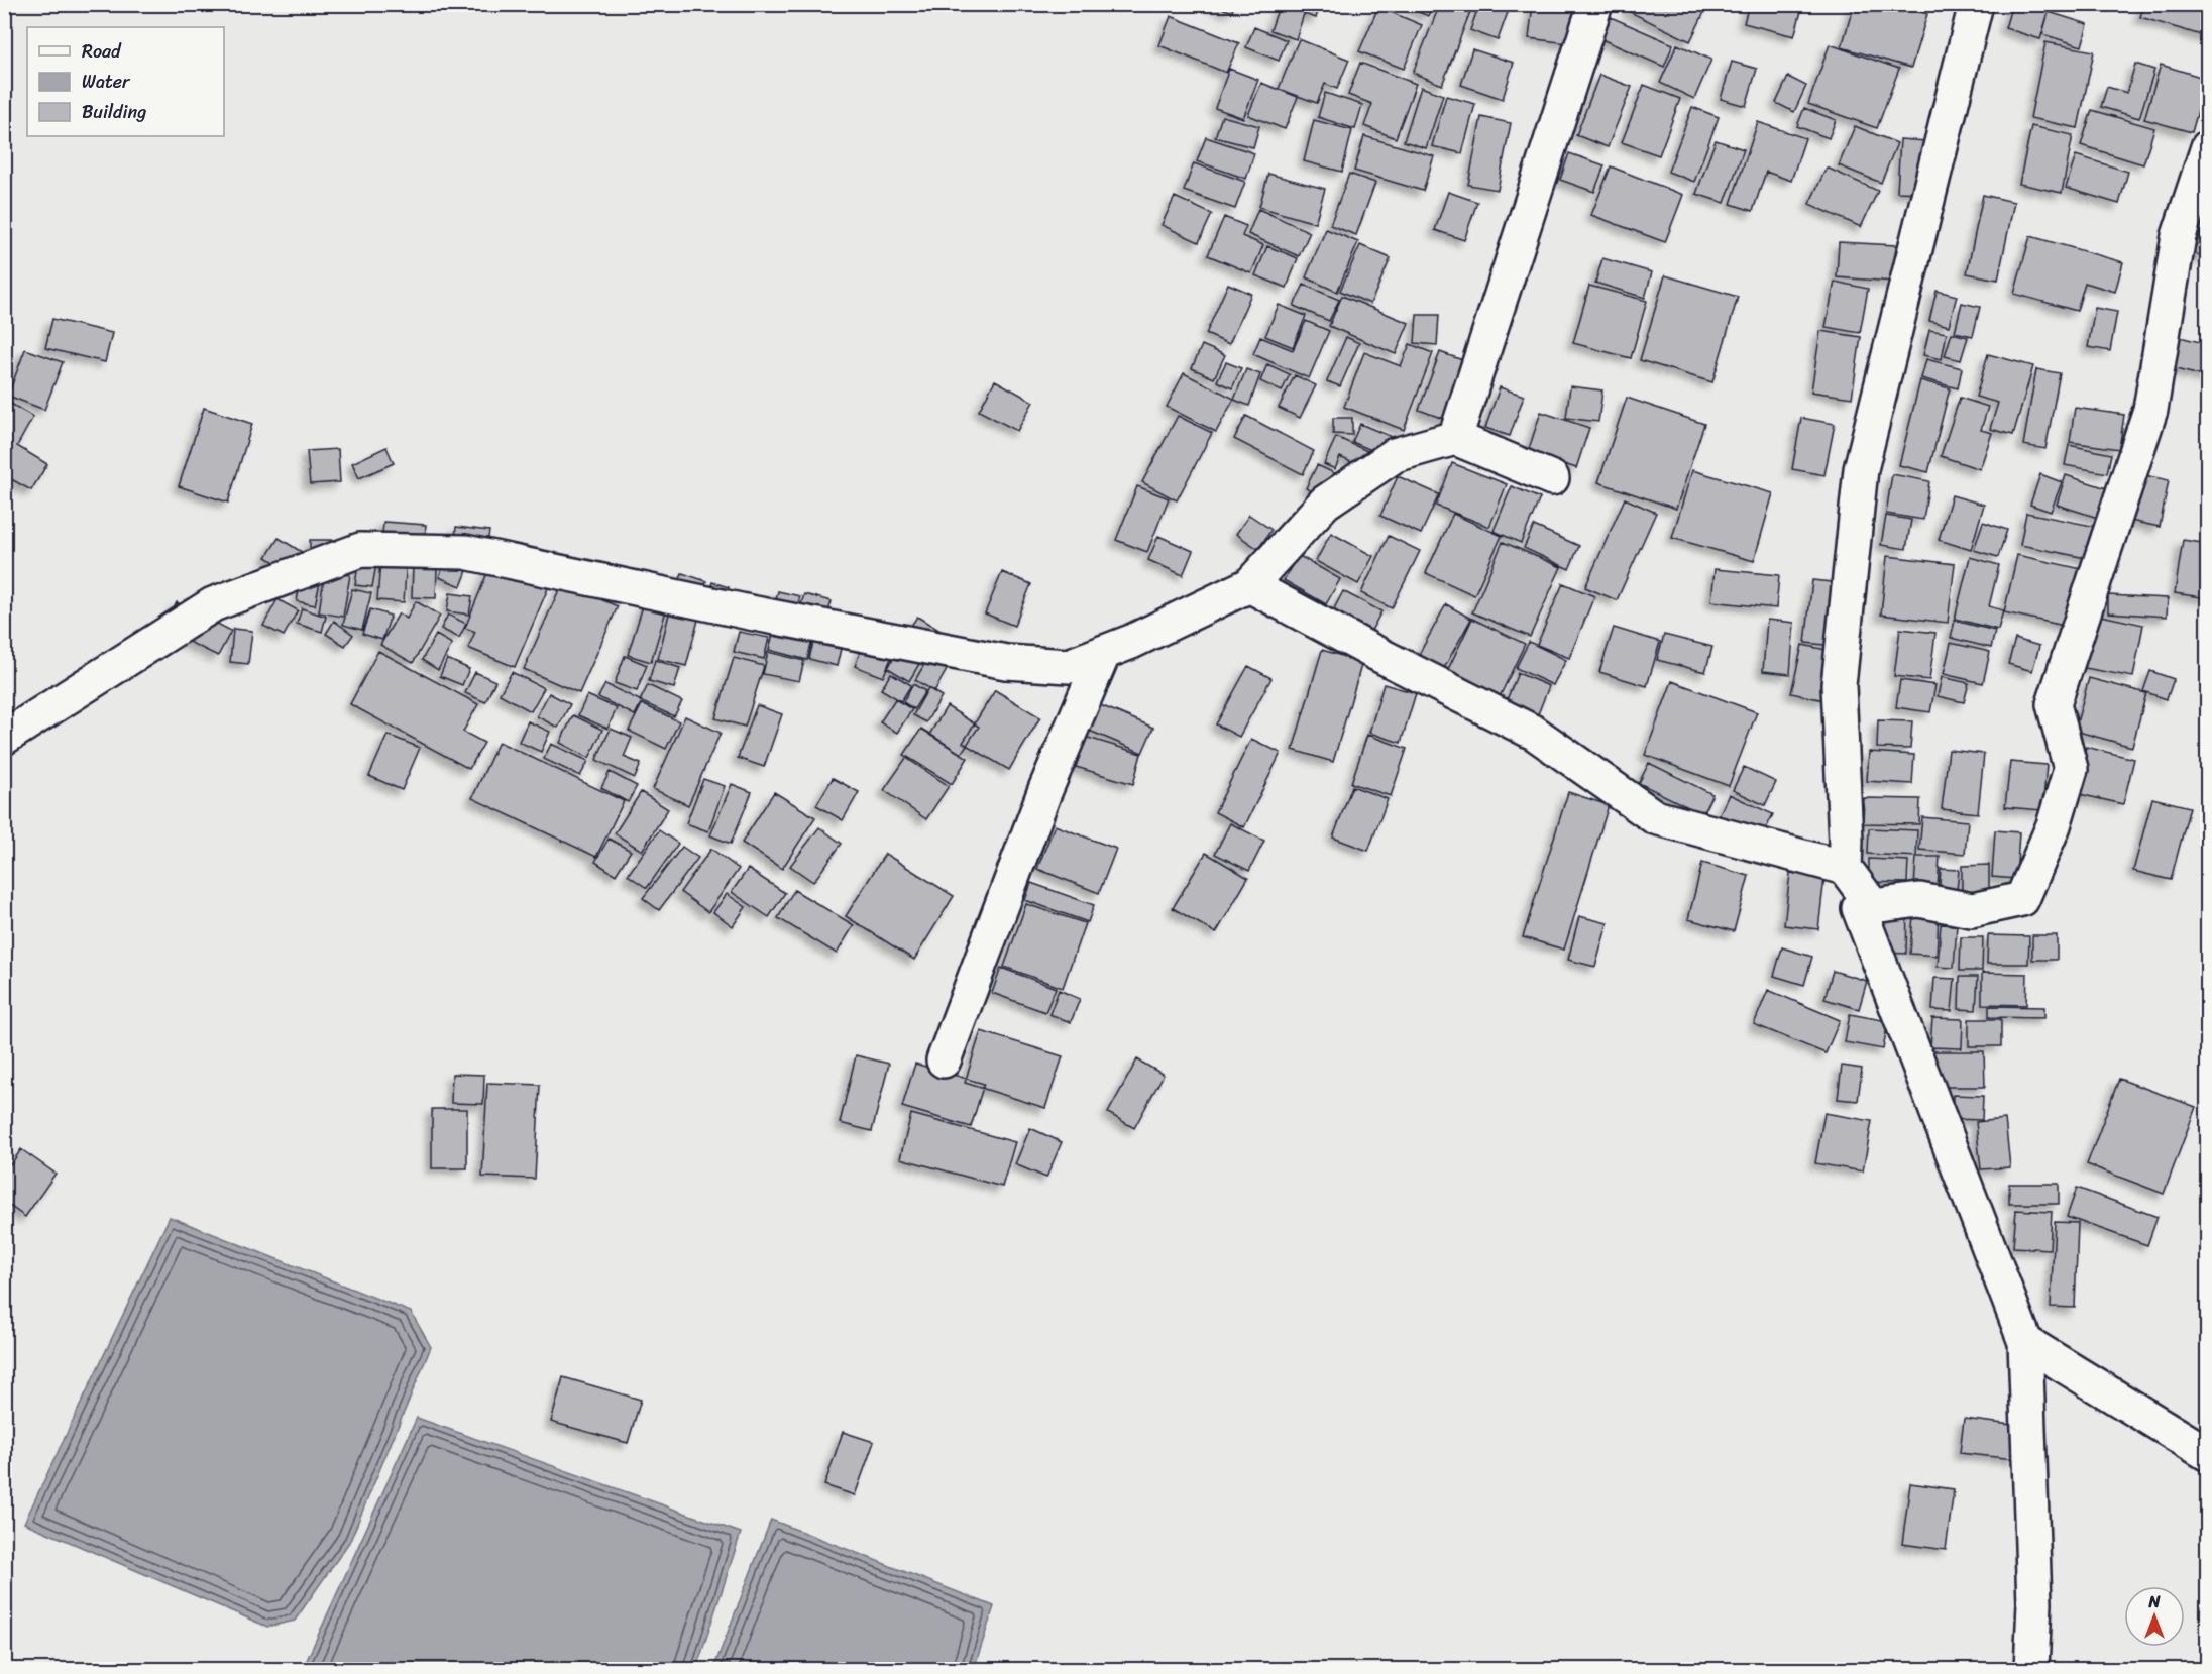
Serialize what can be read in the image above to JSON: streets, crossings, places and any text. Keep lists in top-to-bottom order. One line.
{"legend":["Road","Water","Building"],"north":"top"}
